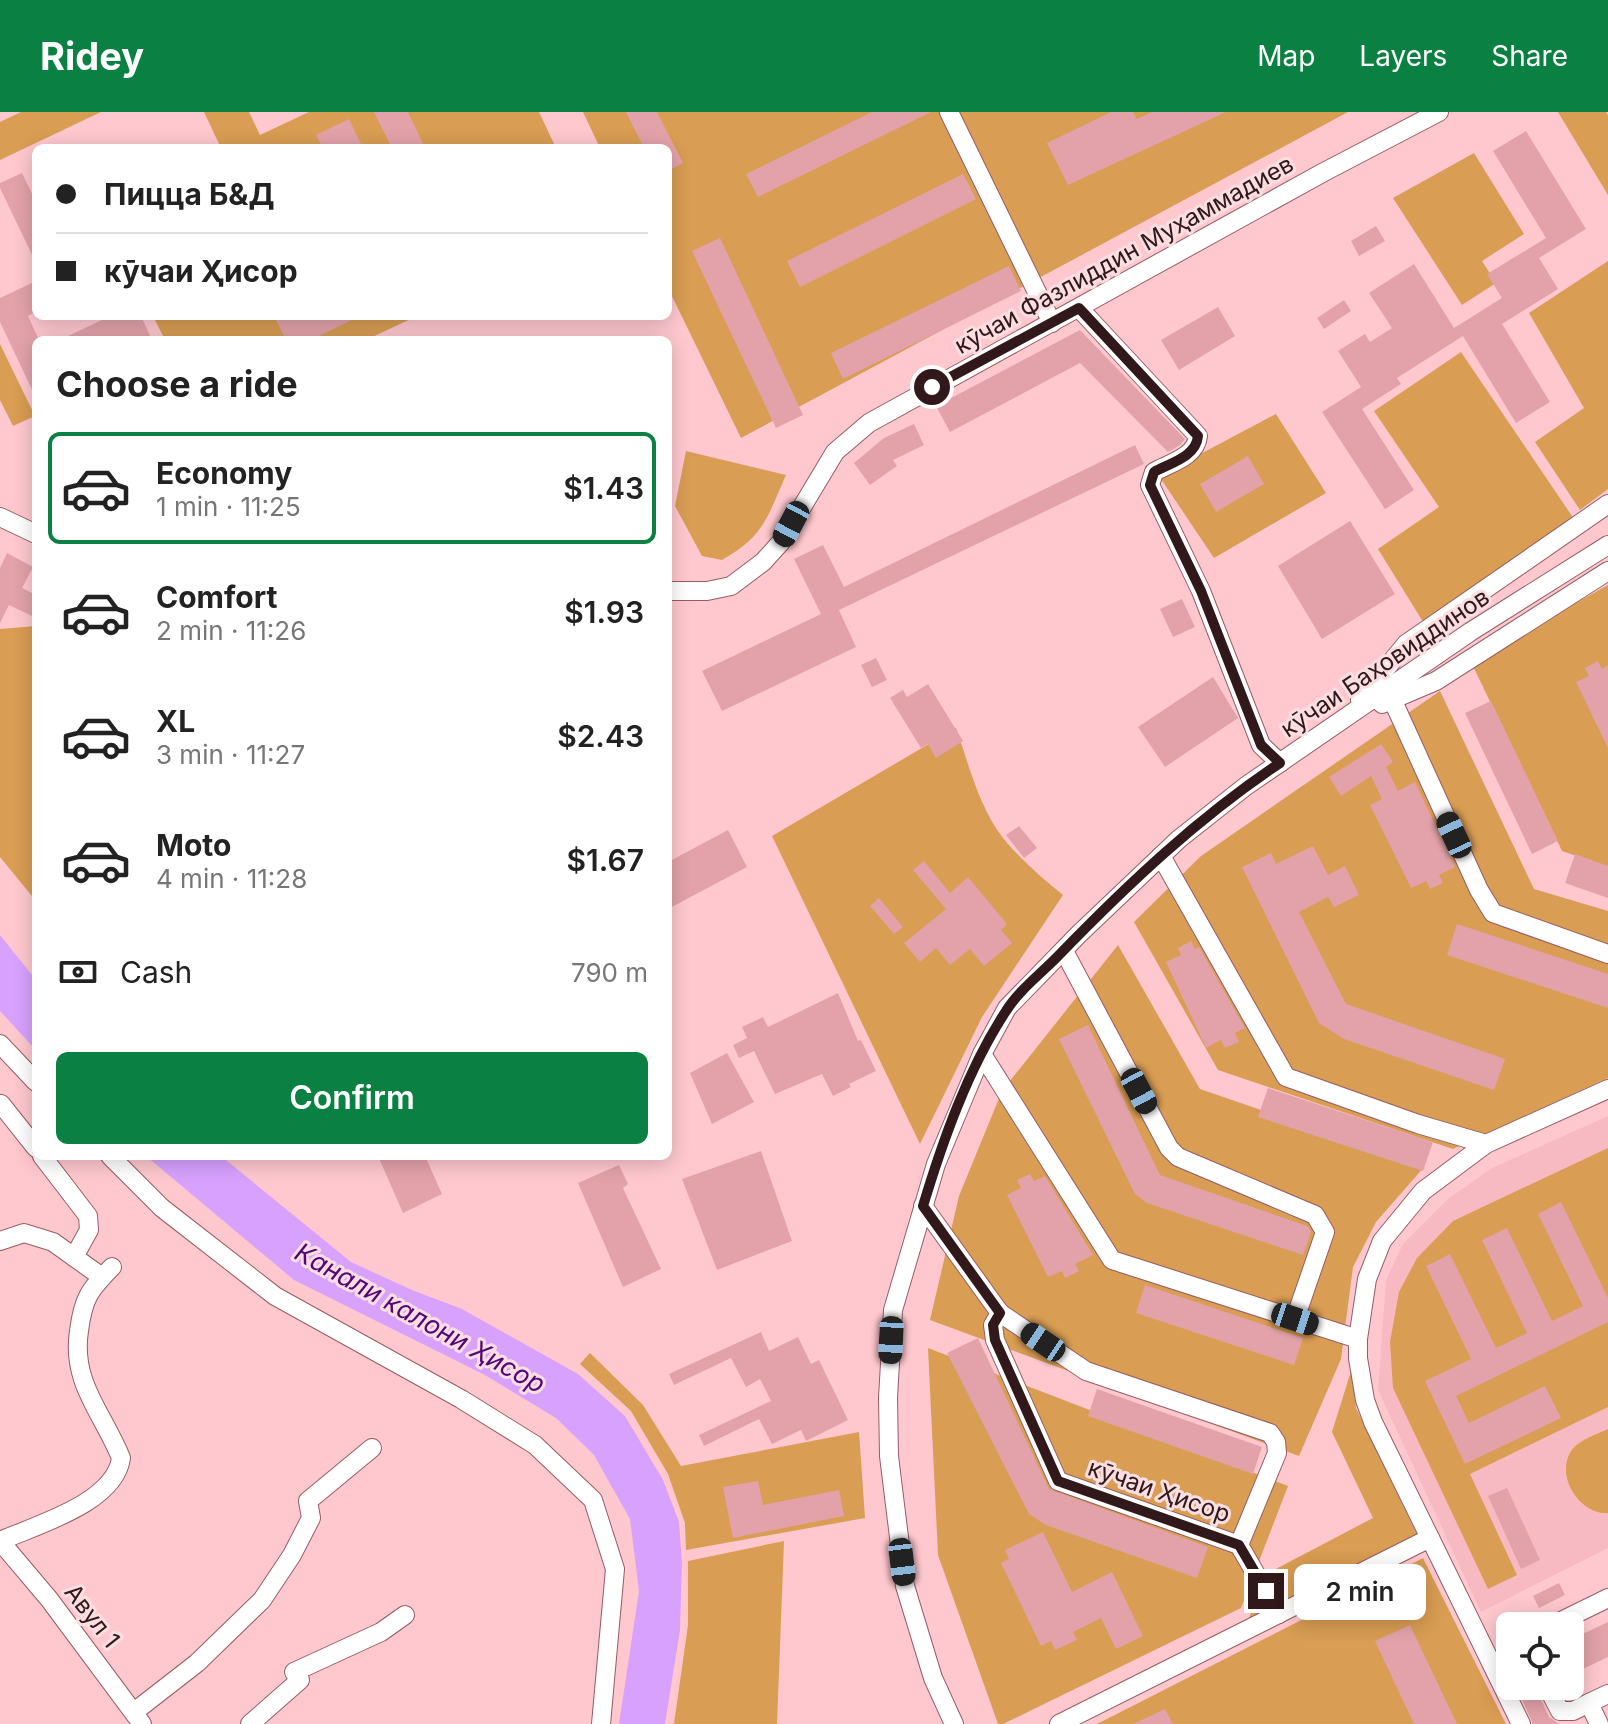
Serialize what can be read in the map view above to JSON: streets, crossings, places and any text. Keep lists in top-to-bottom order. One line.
{"streets":{"street":["кӯчаи Фазлиддин Муҳаммадиев","кӯчаи Баҳовиддинов","кӯчаи Ҳисор","Авул 1"]},"water":["Канали калони Ҳисор"],"page":{"header":"Ridey","nav":["Map","Layers","Share"],"banner":["Пицца Б&Д","кӯчаи Ҳисор"],"heading":"Choose a ride","list":[{"name":"Economy","note":"1 min · 11:25","value":"$1.43"},{"name":"Comfort","note":"2 min · 11:26","value":"$1.93"},{"name":"XL","note":"3 min · 11:27","value":"$2.43"},{"name":"Moto","note":"4 min · 11:28","value":"$1.67"}],"pay":["Cash","790 m"],"buttons":"Confirm","bubble":"2 min"}}
